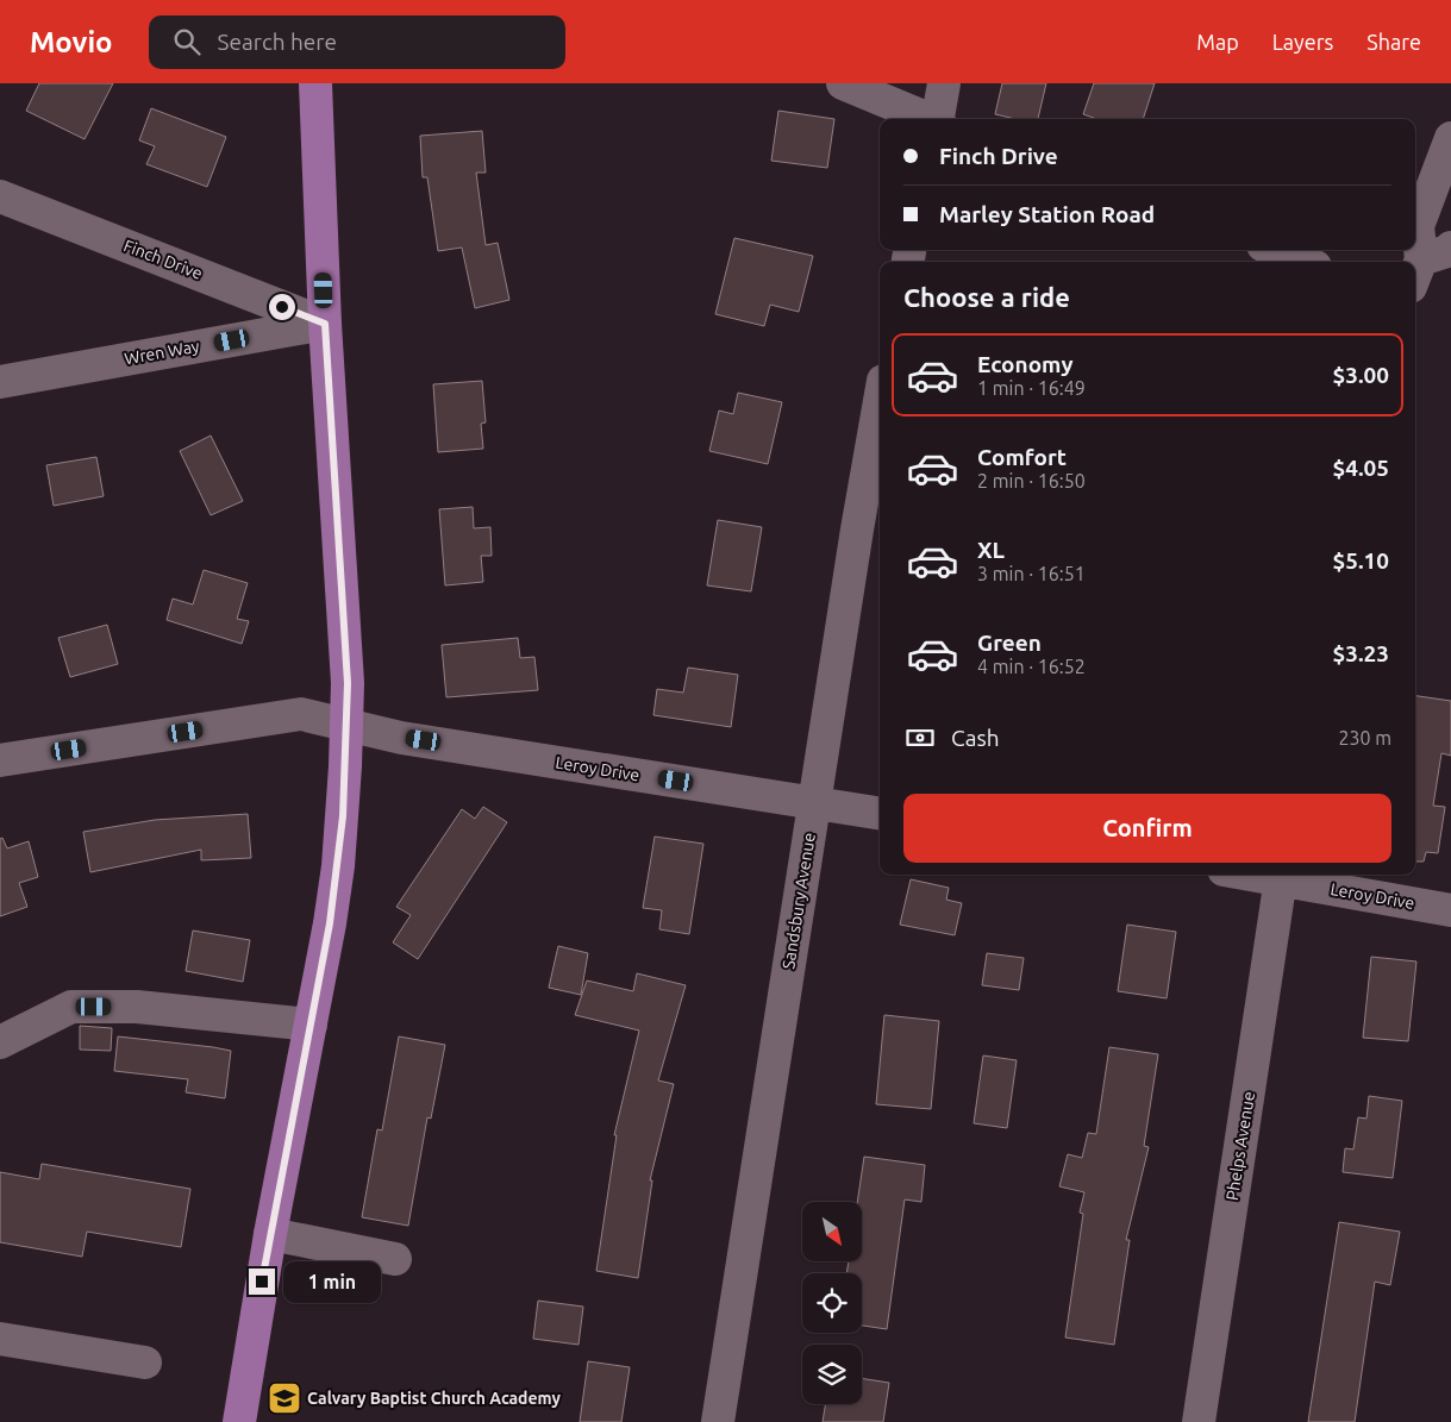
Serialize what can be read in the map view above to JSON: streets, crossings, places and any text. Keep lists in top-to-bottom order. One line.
{"streets":{"street":["Finch Drive","Wren Way","Leroy Drive","Sandsbury Avenue","Phelps Avenue"]},"crossings":[["Finch Drive","Wren Way"],["Leroy Drive","Sandsbury Avenue"],["Leroy Drive","Phelps Avenue"]],"places":{"school or university":["Calvary Baptist Church Academy"]},"north":"bottom right","page":{"header":"Movio","search":"Search here","nav":["Map","Layers","Share"],"banner":["Finch Drive","Marley Station Road"],"heading":"Choose a ride","list":[{"name":"Economy","note":"1 min · 16:49","value":"$3.00"},{"name":"Comfort","note":"2 min · 16:50","value":"$4.05"},{"name":"XL","note":"3 min · 16:51","value":"$5.10"},{"name":"Green","note":"4 min · 16:52","value":"$3.23"}],"pay":["Cash","230 m"],"buttons":"Confirm","bubble":"1 min"}}
